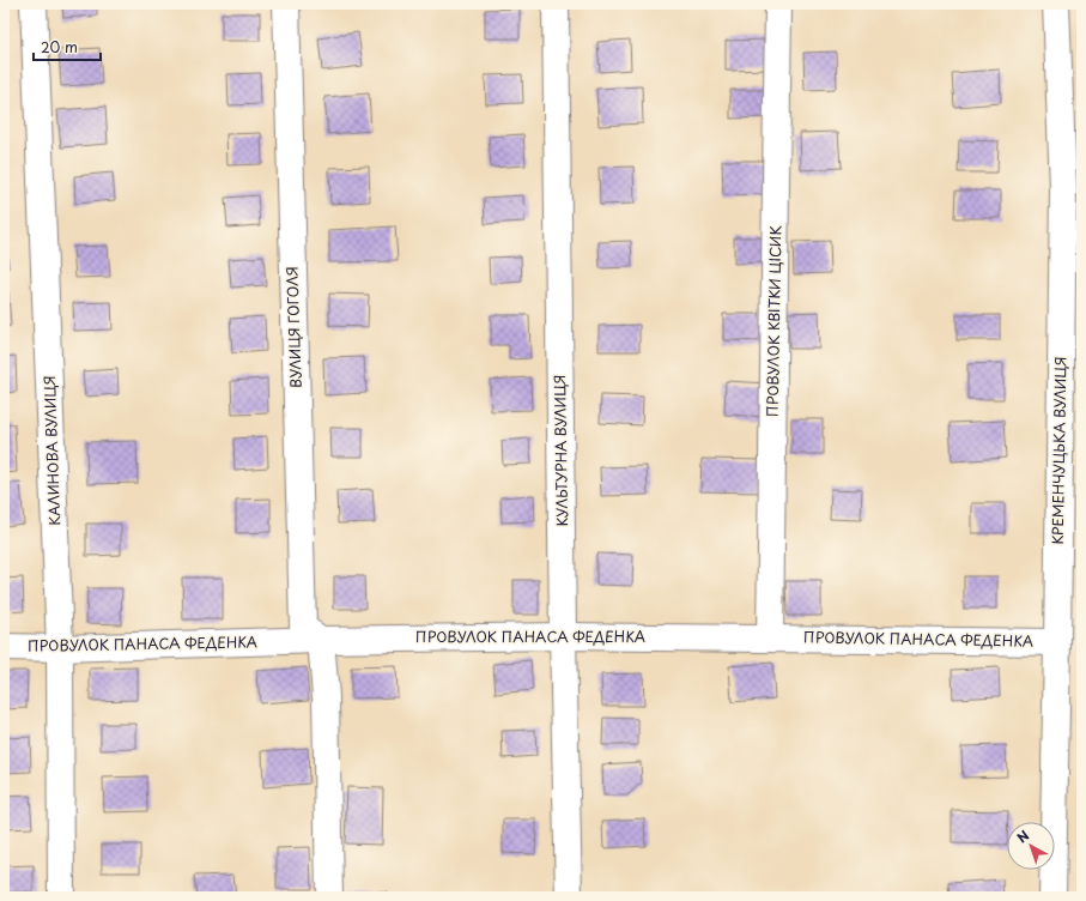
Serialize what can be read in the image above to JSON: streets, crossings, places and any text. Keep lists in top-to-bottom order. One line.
{"streets":{"street":["ПРОВУЛОК КВІТКИ ЦІСИК","ВУЛИЦЯ ГОГОЛЯ","КАЛИНОВА ВУЛИЦЯ","КУЛЬТУРНА ВУЛИЦЯ","КРЕМЕНЧУЦЬКА ВУЛИЦЯ","ПРОВУЛОК ПАНАСА ФЕДЕНКА"]},"crossings":[["ПРОВУЛОК КВІТКИ ЦІСИК","ПРОВУЛОК ПАНАСА ФЕДЕНКА"],["ВУЛИЦЯ ГОГОЛЯ","ПРОВУЛОК ПАНАСА ФЕДЕНКА"],["КАЛИНОВА ВУЛИЦЯ","ПРОВУЛОК ПАНАСА ФЕДЕНКА"],["КУЛЬТУРНА ВУЛИЦЯ","ПРОВУЛОК ПАНАСА ФЕДЕНКА"],["КРЕМЕНЧУЦЬКА ВУЛИЦЯ","ПРОВУЛОК ПАНАСА ФЕДЕНКА"]],"scale_bar":"20 m","north":"top left"}
